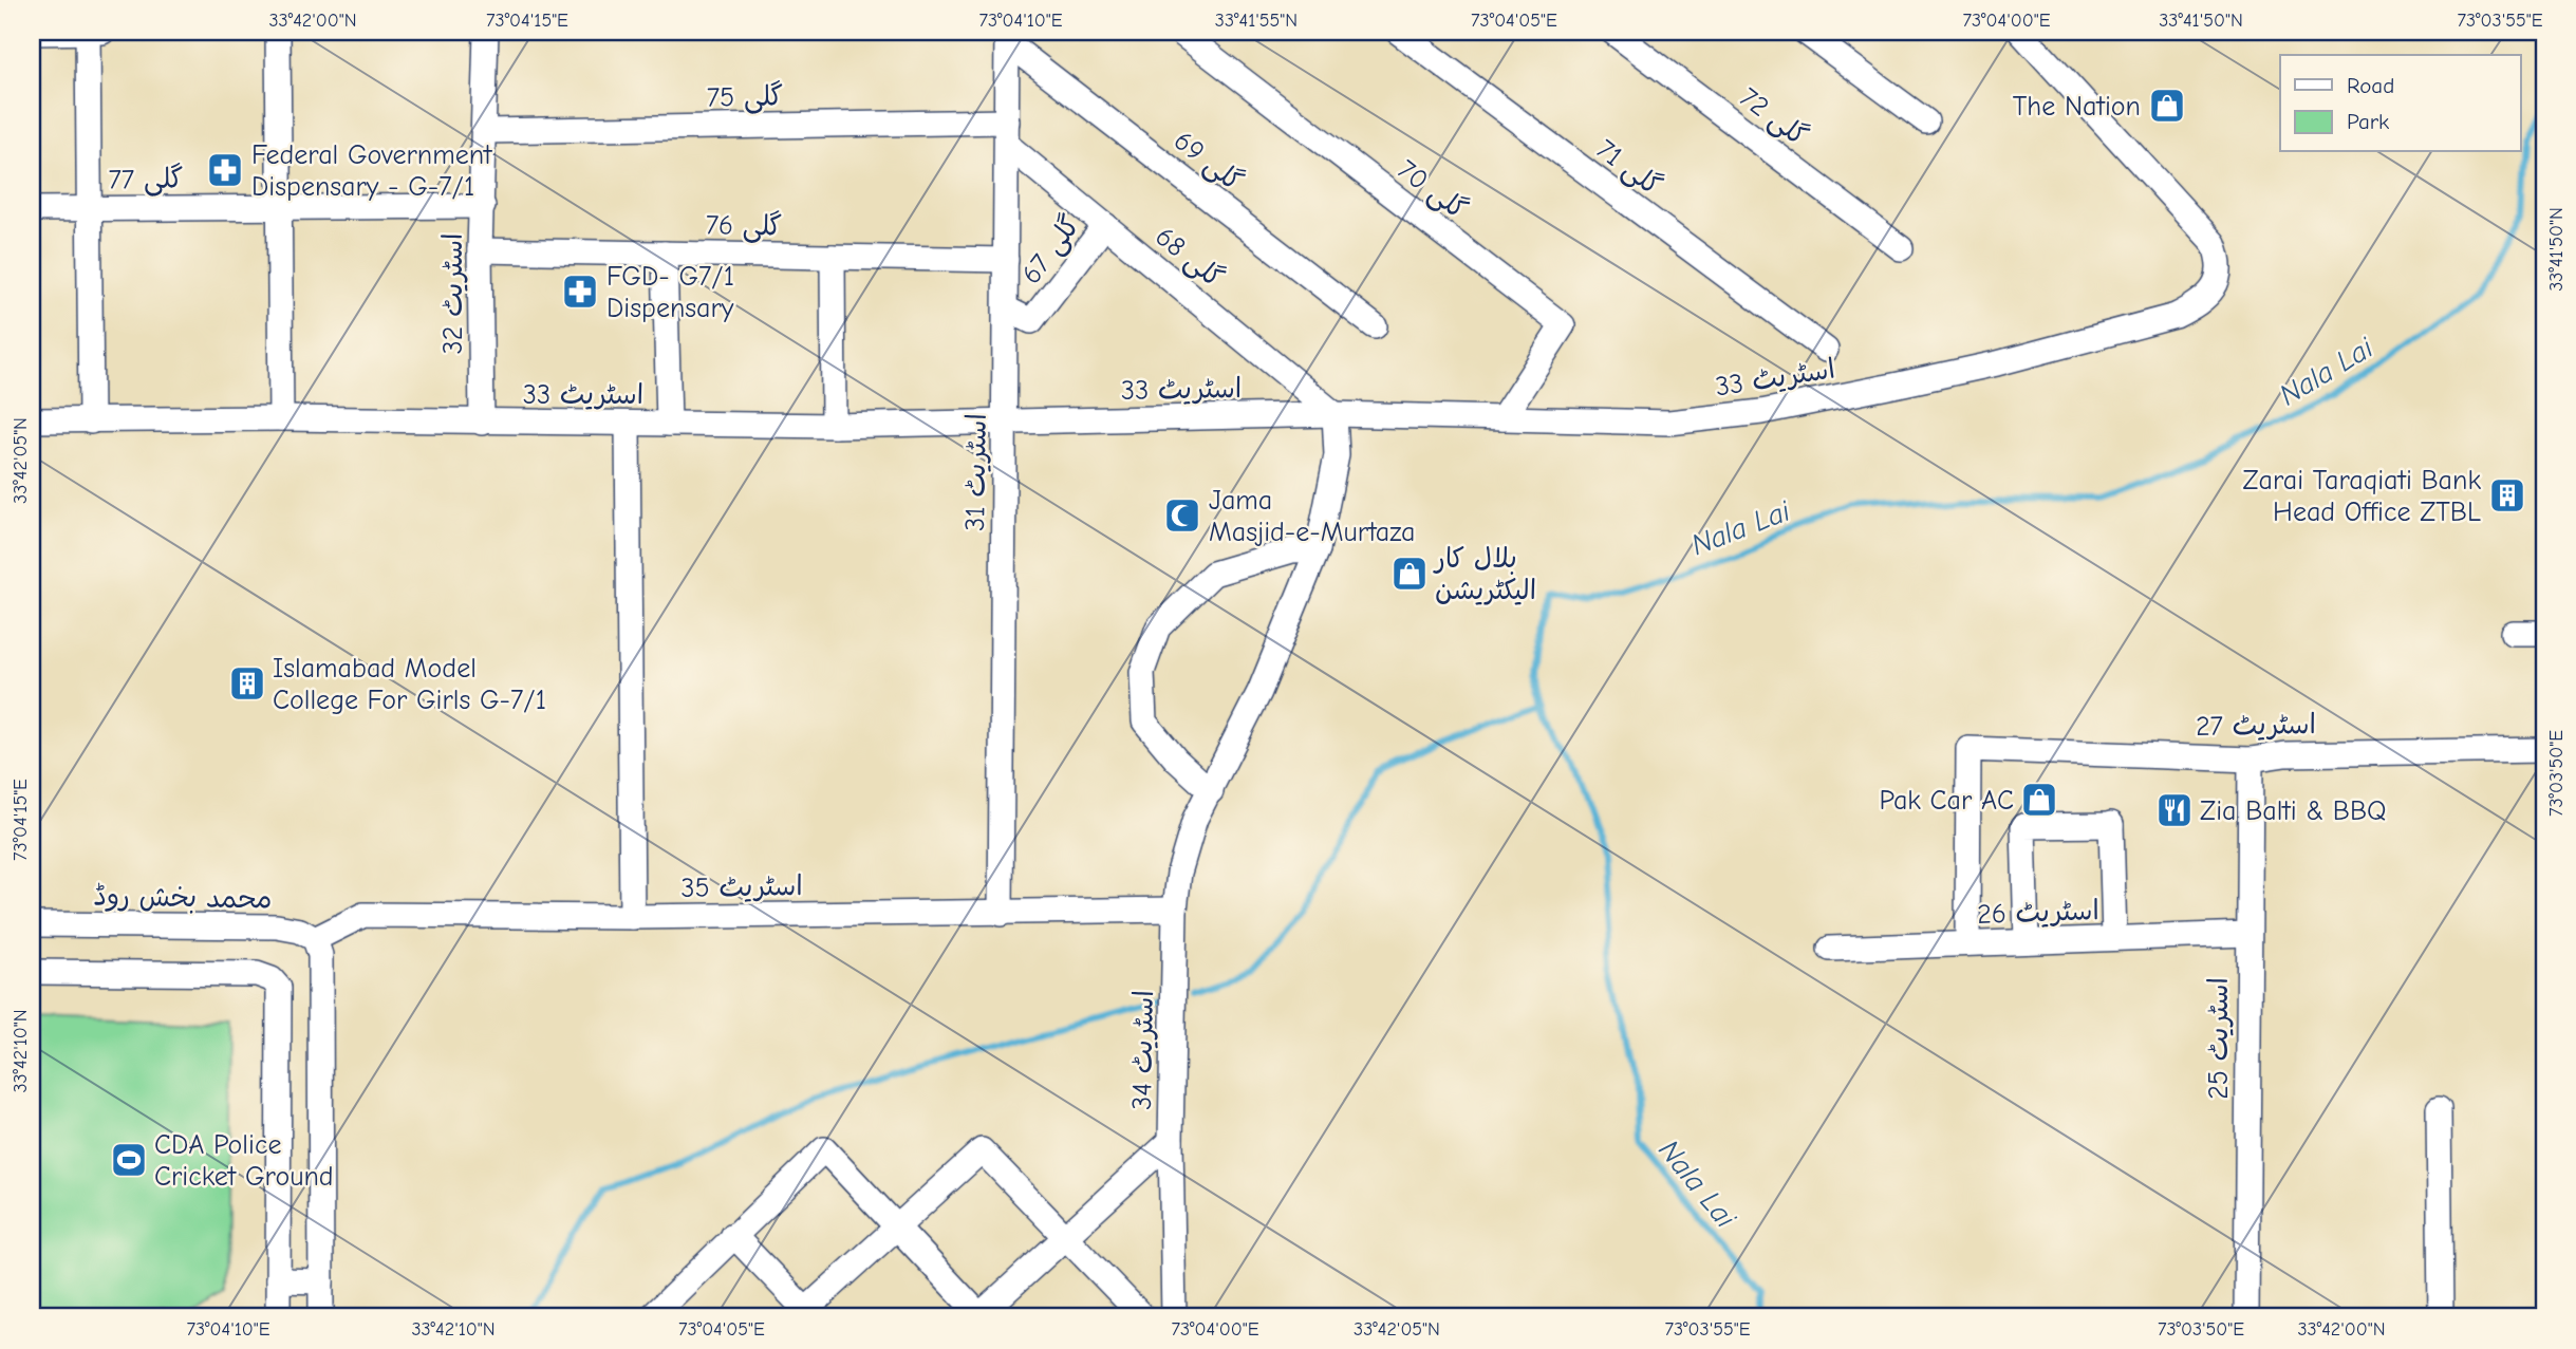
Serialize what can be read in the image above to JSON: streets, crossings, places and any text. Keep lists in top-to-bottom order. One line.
{"streets":{"street":["گلی 75","گلی 72","گلی 69","گلی 71","گلی 77","گلی 70","گلی 76","گلی 67","گلی 68","اسٹریٹ 32","اسٹریٹ 33","اسٹریٹ 31","اسٹریٹ 27","اسٹریٹ 35","محمد بخش روڈ","اسٹریٹ 26","اسٹریٹ 25","اسٹریٹ 34"]},"crossings":[["گلی 75","گلی 68"],["گلی 75","اسٹریٹ 32"],["گلی 75","اسٹریٹ 31"],["گلی 69","اسٹریٹ 31"],["گلی 77","اسٹریٹ 32"],["گلی 70","اسٹریٹ 33"],["گلی 76","اسٹریٹ 32"],["گلی 76","اسٹریٹ 31"],["گلی 67","گلی 68"],["گلی 67","اسٹریٹ 31"],["گلی 68","اسٹریٹ 33"],["گلی 68","اسٹریٹ 31"],["گلی 68","اسٹریٹ 34"],["اسٹریٹ 32","اسٹریٹ 33"],["اسٹریٹ 33","اسٹریٹ 31"],["اسٹریٹ 33","اسٹریٹ 34"],["اسٹریٹ 31","اسٹریٹ 35"],["اسٹریٹ 27","اسٹریٹ 26"],["اسٹریٹ 27","اسٹریٹ 25"],["اسٹریٹ 35","محمد بخش روڈ"],["اسٹریٹ 35","اسٹریٹ 34"],["اسٹریٹ 26","اسٹریٹ 25"]],"water":["Nala Lai"],"places":{"shop":["The Nation","بلال کار الیکٹریشن","Pak Car AC"],"pharmacy":["Federal Government Dispensary - G-7/1","FGD- G7/1 Dispensary"],"building":["Zarai Taraqiati Bank Head Office ZTBL","Islamabad Model College For Girls G-7/1"],"mosque":["Jama Masjid-e-Murtaza"],"restaurant":["Zia Balti & BBQ"],"sports":["CDA Police Cricket Ground"]},"legend":["Road","Park"],"coordinates":["33°42'00\"N","73°04'15\"E","73°04'10\"E","33°41'55\"N","73°04'05\"E","73°04'00\"E","33°41'50\"N","73°03'55\"E","33°42'05\"N","73°03'50\"E","33°42'10\"N"]}
